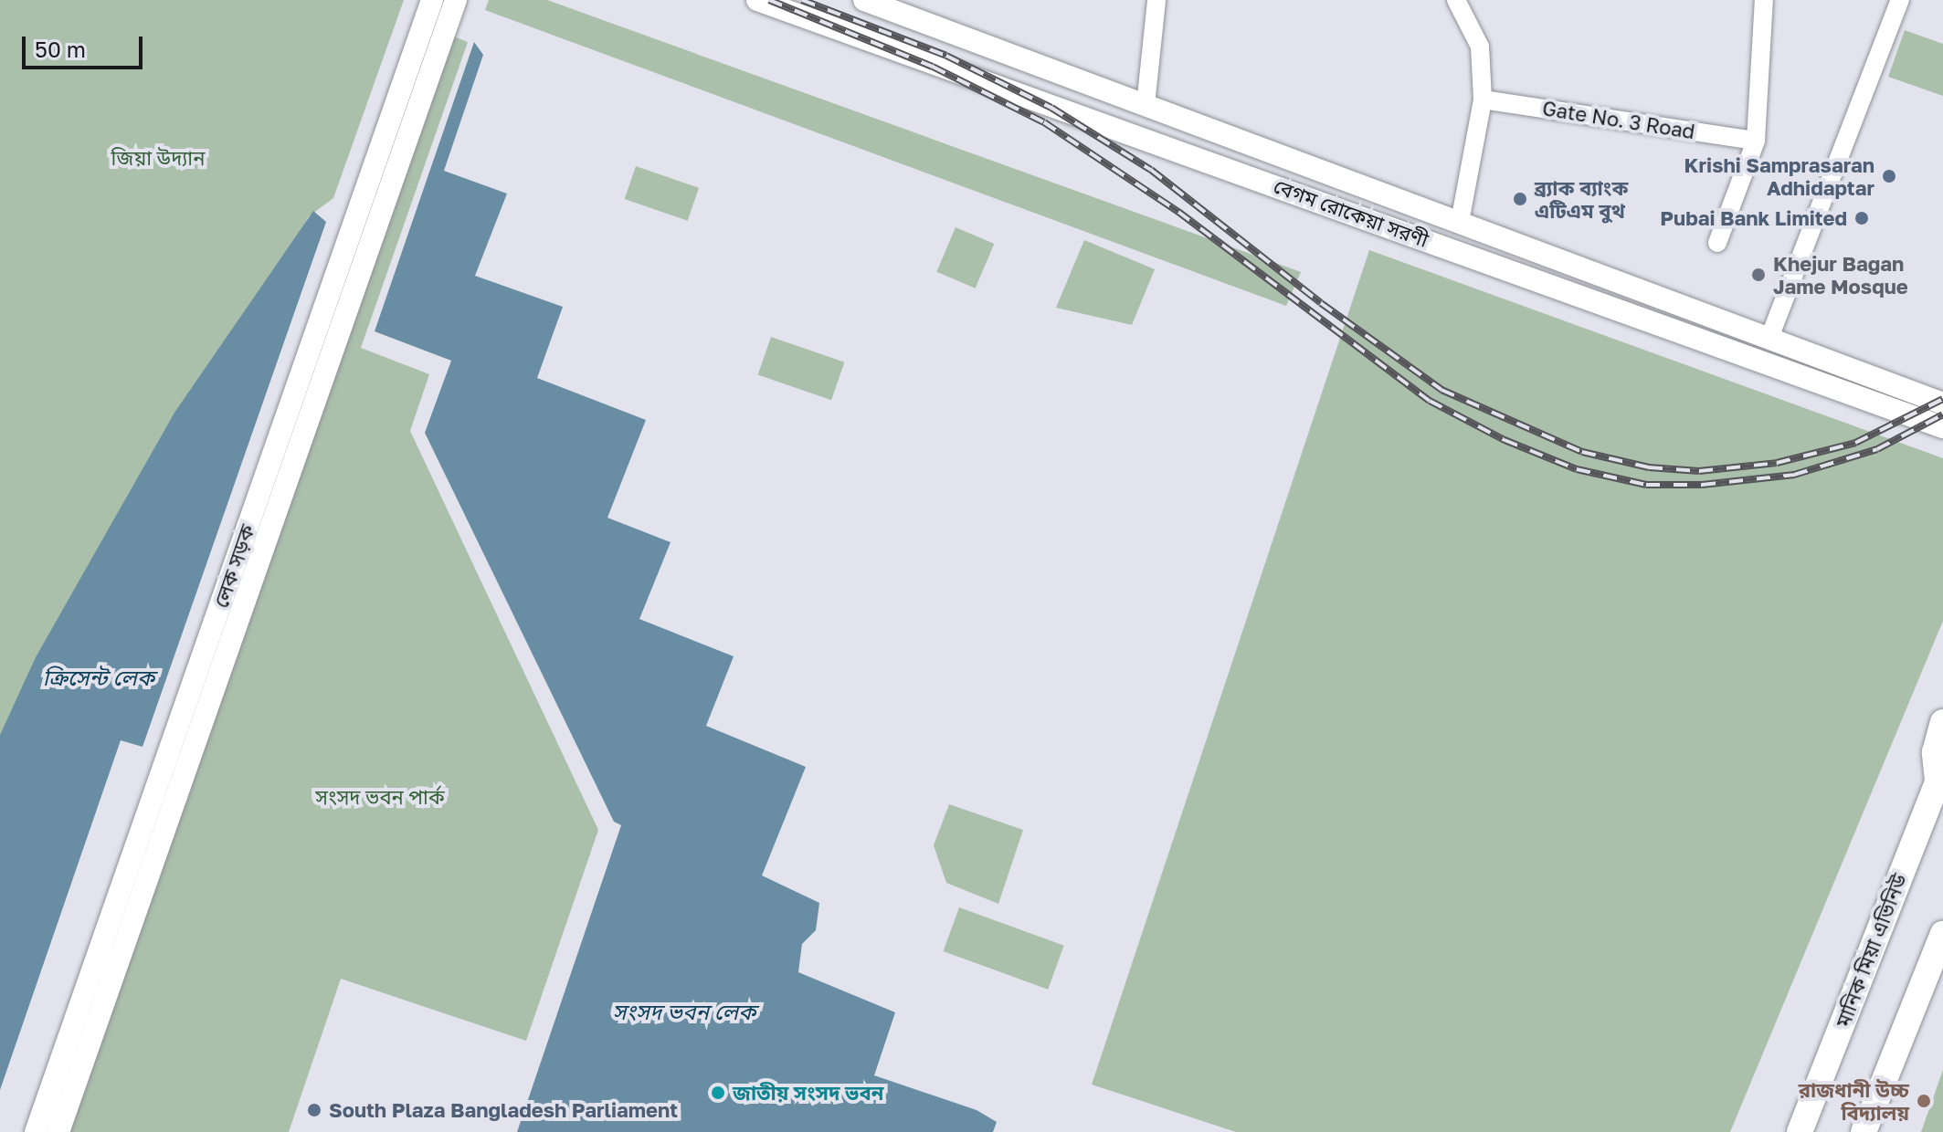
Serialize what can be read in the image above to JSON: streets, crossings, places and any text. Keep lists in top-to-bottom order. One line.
{"streets":{"highway":["মানিক মিয়া এভিনিউ"],"main road":["বেগম রোকেয়া সরণী","লেক সড়ক"],"street":["Gate No. 3 Road"]},"water":["ক্রিসেন্ট লেক","সংসদ ভবন লেক"],"parks":["জিয়া উদ্যান","সংসদ ভবন পার্ক"],"places":["Krishi Samprasaran Adhidaptar","ব্র্যাক ব্যাংক এটিএম বুথ","Pubai Bank Limited","Khejur Bagan Jame Mosque","জাতীয় সংসদ ভবন","রাজধানী উচ্চ বিদ্যালয়","South Plaza Bangladesh Parliament"],"scale_bar":"50 m"}
